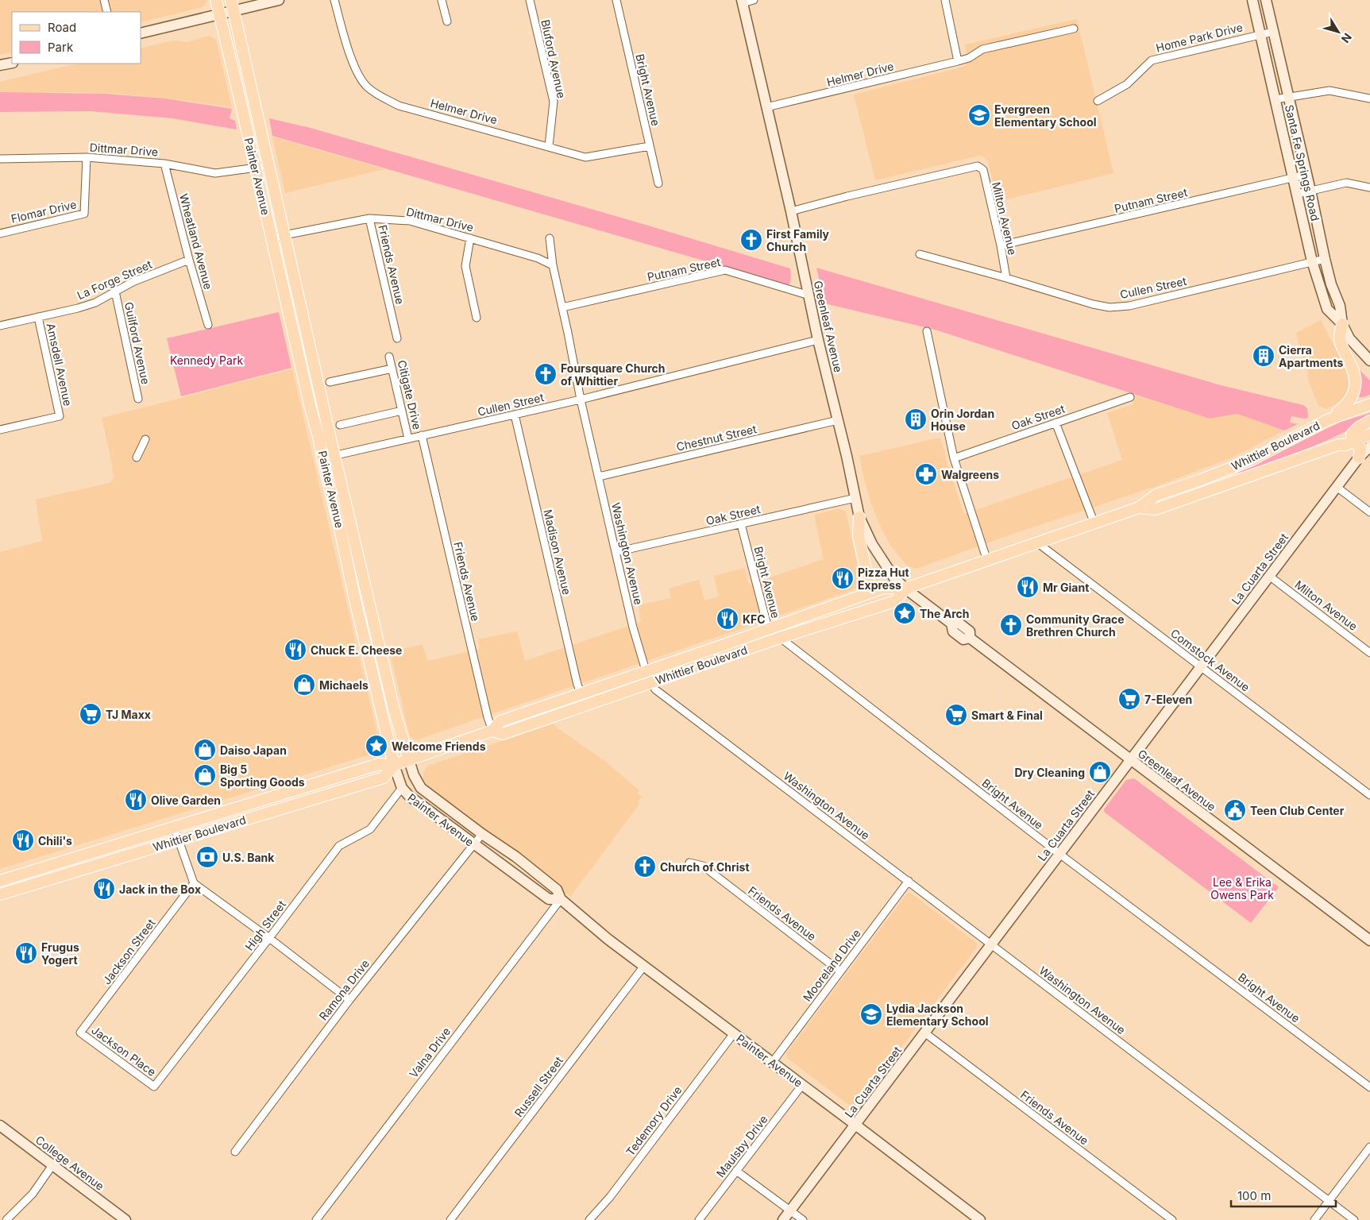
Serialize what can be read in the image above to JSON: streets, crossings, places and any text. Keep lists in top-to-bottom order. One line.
{"streets":{"main road":["Painter Avenue","Whittier Boulevard"],"street":["Home Park Drive","Bluford Avenue","Helmer Drive","Bright Avenue","Dittmar Drive","Santa Fe Springs Road","Putnam Street","Flomar Drive","Milton Avenue","Wheatland Avenue","Friends Avenue","La Forge Street","Cullen Street","Greenleaf Avenue","Guilford Avenue","Amsdell Avenue","Citigate Drive","Oak Street","Chestnut Street","Madison Avenue","Washington Avenue","La Cuarta Street","Comstock Avenue","High Street","Jackson Street","Mooreland Drive","Ramona Drive","Jackson Place","Valna Drive","Russell Street","Tedemory Drive","Maulsby Drive","College Avenue"]},"crossings":[["Home Park Drive","Santa Fe Springs Road"],["Bluford Avenue","Helmer Drive"],["Helmer Drive","Bright Avenue"],["Helmer Drive","Greenleaf Avenue"],["Bright Avenue","Oak Street"],["Bright Avenue","Whittier Boulevard"],["Bright Avenue","La Cuarta Street"],["Dittmar Drive","Painter Avenue"],["Dittmar Drive","Flomar Drive"],["Dittmar Drive","Wheatland Avenue"],["Dittmar Drive","Friends Avenue"],["Dittmar Drive","Washington Avenue"],["Santa Fe Springs Road","Putnam Street"],["Santa Fe Springs Road","Cullen Street"],["Painter Avenue","Cullen Street"],["Painter Avenue","Whittier Boulevard"],["Painter Avenue","La Cuarta Street"],["Painter Avenue","High Street"],["Painter Avenue","Mooreland Drive"],["Painter Avenue","Ramona Drive"],["Painter Avenue","Valna Drive"],["Painter Avenue","Russell Street"],["Painter Avenue","Tedemory Drive"],["Painter Avenue","Maulsby Drive"],["Putnam Street","Milton Avenue"],["Putnam Street","Greenleaf Avenue"],["Putnam Street","Washington Avenue"],["Milton Avenue","Cullen Street"],["Milton Avenue","Greenleaf Avenue"],["Milton Avenue","La Cuarta Street"],["Wheatland Avenue","La Forge Street"],["Friends Avenue","Cullen Street"],["Friends Avenue","Whittier Boulevard"],["Friends Avenue","La Cuarta Street"],["Friends Avenue","Mooreland Drive"],["La Forge Street","Guilford Avenue"],["La Forge Street","Amsdell Avenue"],["Cullen Street","Greenleaf Avenue"],["Cullen Street","Citigate Drive"],["Cullen Street","Madison Avenue"],["Cullen Street","Washington Avenue"],["Greenleaf Avenue","Oak Street"],["Greenleaf Avenue","Chestnut Street"],["Greenleaf Avenue","Whittier Boulevard"],["Greenleaf Avenue","La Cuarta Street"],["Oak Street","Washington Avenue"],["Chestnut Street","Washington Avenue"],["Whittier Boulevard","Madison Avenue"],["Whittier Boulevard","Washington Avenue"],["Whittier Boulevard","Comstock Avenue"],["Washington Avenue","La Cuarta Street"],["Washington Avenue","Mooreland Drive"],["La Cuarta Street","Comstock Avenue"],["High Street","Jackson Place"],["Jackson Street","Jackson Place"]],"parks":["Kennedy Park","Lee & Erika Owens Park"],"places":{"school or university":["Evergreen Elementary School","Lydia Jackson Elementary School"],"church":["First Family Church","Foursquare Church of Whittier","Community Grace Brethren Church","Church of Christ"],"building":["Cierra Apartments","Orin Jordan House"],"pharmacy":["Walgreens"],"restaurant":["Pizza Hut Express","Mr Giant","KFC","Chuck E. Cheese","Olive Garden","Chili's","Jack in the Box","Frugus Yogert"],"place":["The Arch","Welcome Friends"],"shop":["Michaels","Daiso Japan","Dry Cleaning","Big 5 Sporting Goods"],"supermarket":["7-Eleven","TJ Maxx","Smart & Final"],"public building":["Teen Club Center"],"bank":["U.S. Bank"]},"legend":["Road","Park"],"scale_bar":"100 m","north":"bottom right"}
